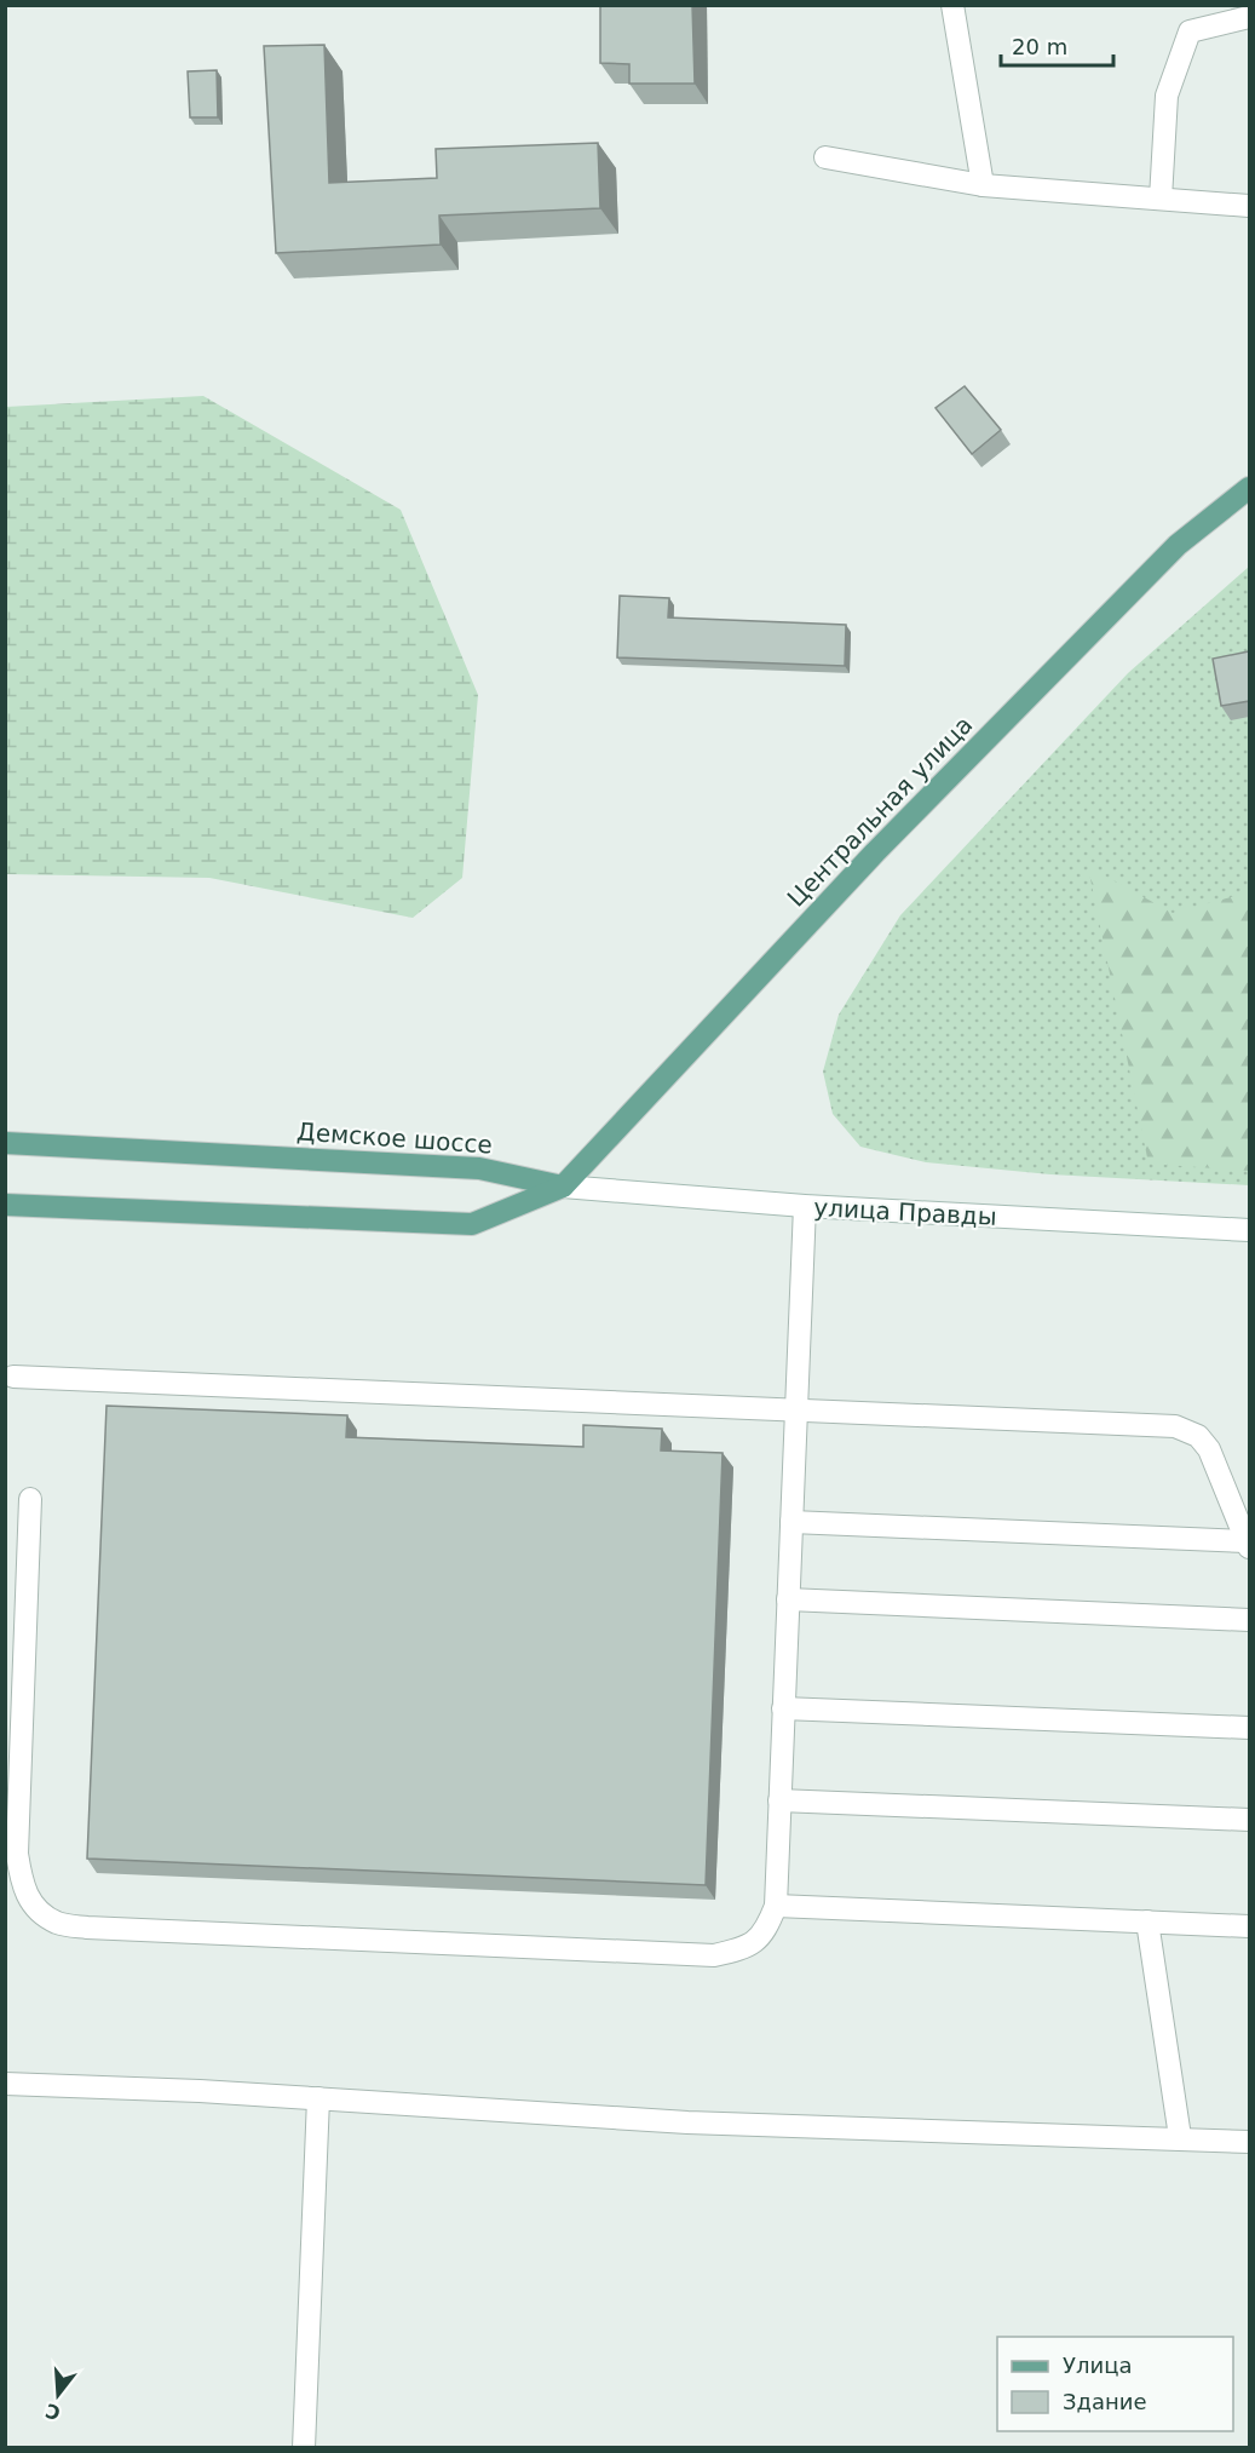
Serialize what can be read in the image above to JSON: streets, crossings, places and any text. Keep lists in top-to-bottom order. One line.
{"streets":{"main road":["Центральная улица","Демское шоссе"],"street":["улица Правды"]},"crossings":[["Центральная улица","Демское шоссе"],["Центральная улица","улица Правды"],["Демское шоссе","улица Правды"]],"legend":["Улица","Здание"],"scale_bar":"20 m","north":"bottom"}
